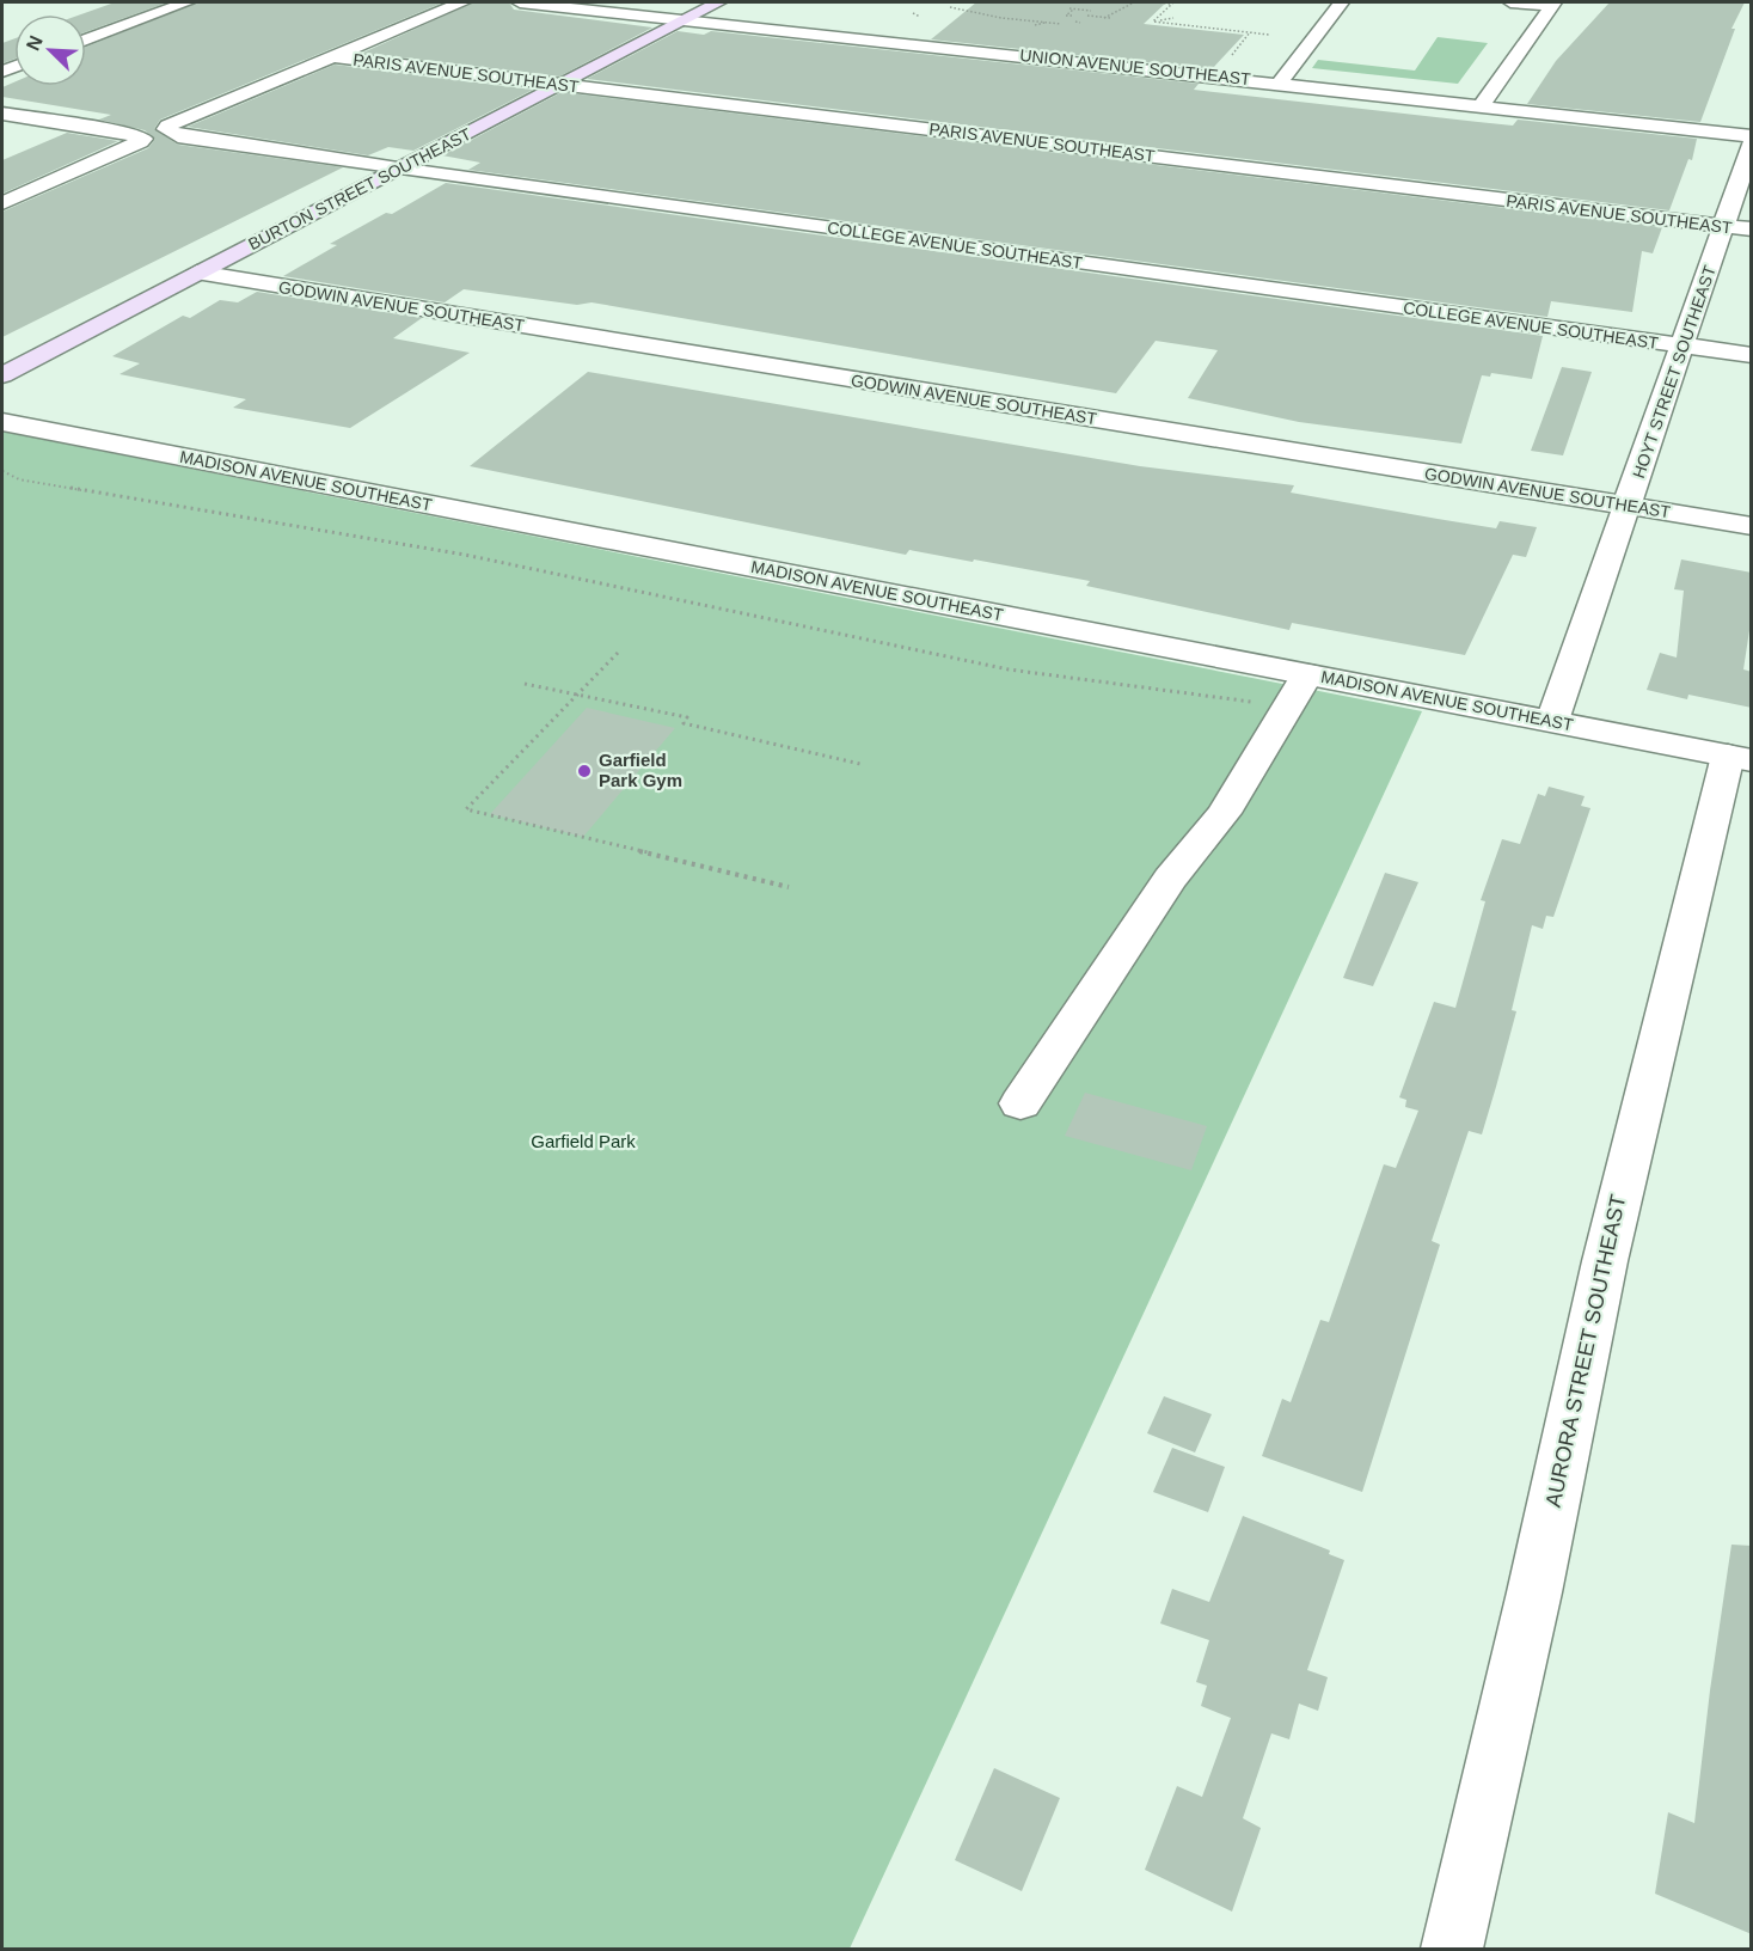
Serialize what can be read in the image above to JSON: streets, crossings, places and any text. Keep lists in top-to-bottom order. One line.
{"streets":{"main road":["BURTON STREET SOUTHEAST"],"street":["UNION AVENUE SOUTHEAST","PARIS AVENUE SOUTHEAST","COLLEGE AVENUE SOUTHEAST","GODWIN AVENUE SOUTHEAST","HOYT STREET SOUTHEAST","MADISON AVENUE SOUTHEAST","AURORA STREET SOUTHEAST"]},"crossings":[["UNION AVENUE SOUTHEAST","BURTON STREET SOUTHEAST"],["PARIS AVENUE SOUTHEAST","BURTON STREET SOUTHEAST"],["PARIS AVENUE SOUTHEAST","COLLEGE AVENUE SOUTHEAST"],["PARIS AVENUE SOUTHEAST","HOYT STREET SOUTHEAST"],["BURTON STREET SOUTHEAST","COLLEGE AVENUE SOUTHEAST"],["BURTON STREET SOUTHEAST","GODWIN AVENUE SOUTHEAST"],["COLLEGE AVENUE SOUTHEAST","HOYT STREET SOUTHEAST"],["GODWIN AVENUE SOUTHEAST","HOYT STREET SOUTHEAST"],["HOYT STREET SOUTHEAST","MADISON AVENUE SOUTHEAST"],["MADISON AVENUE SOUTHEAST","AURORA STREET SOUTHEAST"]],"parks":["Garfield Park"],"places":["Garfield Park Gym"],"north":"top left"}
